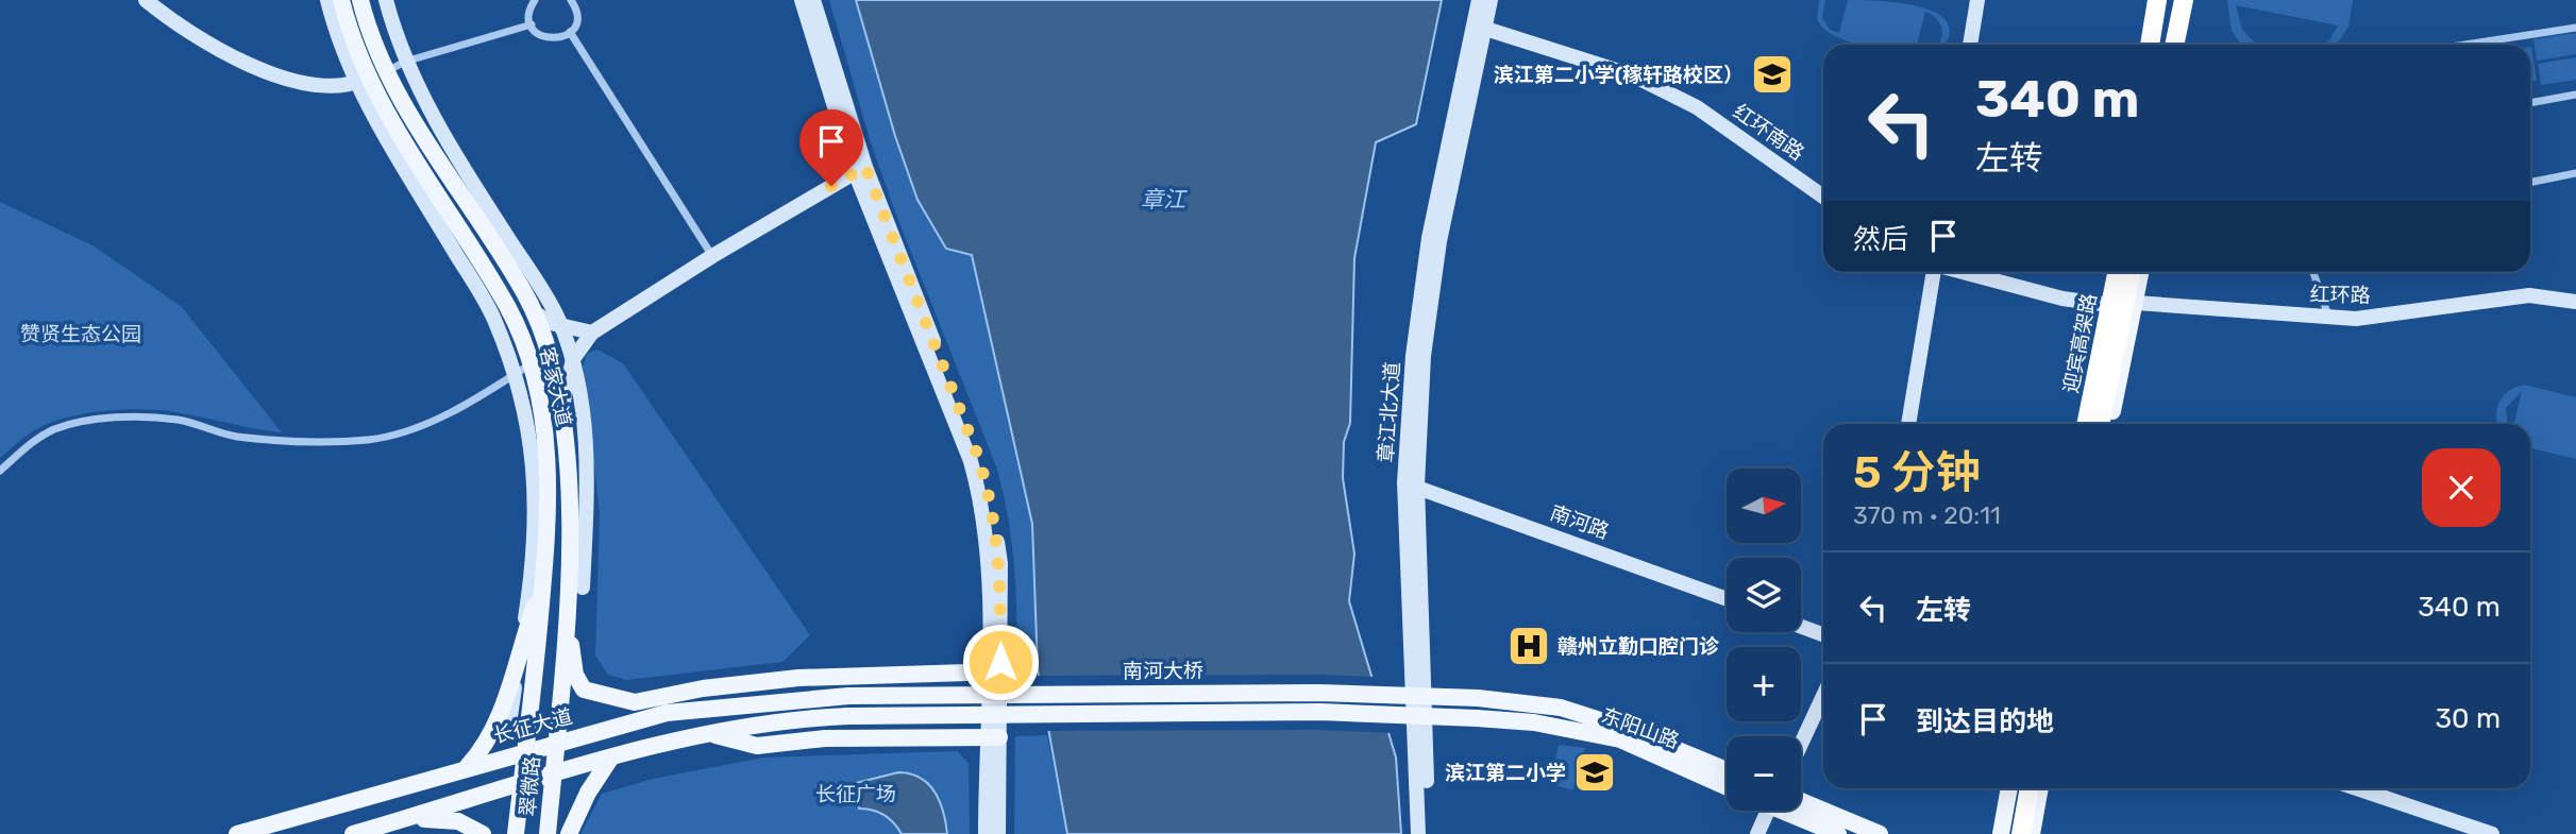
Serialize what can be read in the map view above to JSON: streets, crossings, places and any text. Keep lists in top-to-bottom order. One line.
{"streets":{"highway":["迎宾高架路"],"main road":["客家大道","南河大桥","长征大道","东阳山路","翠微路"],"street":["红环南路","红环路","章江北大道","南河路"]},"crossings":[["红环南路","章江北大道"],["红环路","迎宾高架路"],["客家大道","长征大道"],["客家大道","翠微路"],["章江北大道","南河路"],["南河大桥","长征大道"],["南河大桥","东阳山路"],["长征大道","翠微路"]],"water":["章江"],"parks":["赞贤生态公园","长征广场"],"places":{"school or university":["滨江第二小学(稼轩路校区）","滨江第二小学"],"hospital":["赣州立勤口腔门诊"]},"north":"right","page":{"turn":["340 m","左转"],"then":"然后","heading":["5 分钟","370 m · 20:11"],"map_buttons":["+","−"],"list":[{"name":"左转","value":"340 m"},{"name":"到达目的地","value":"30 m"}]}}
